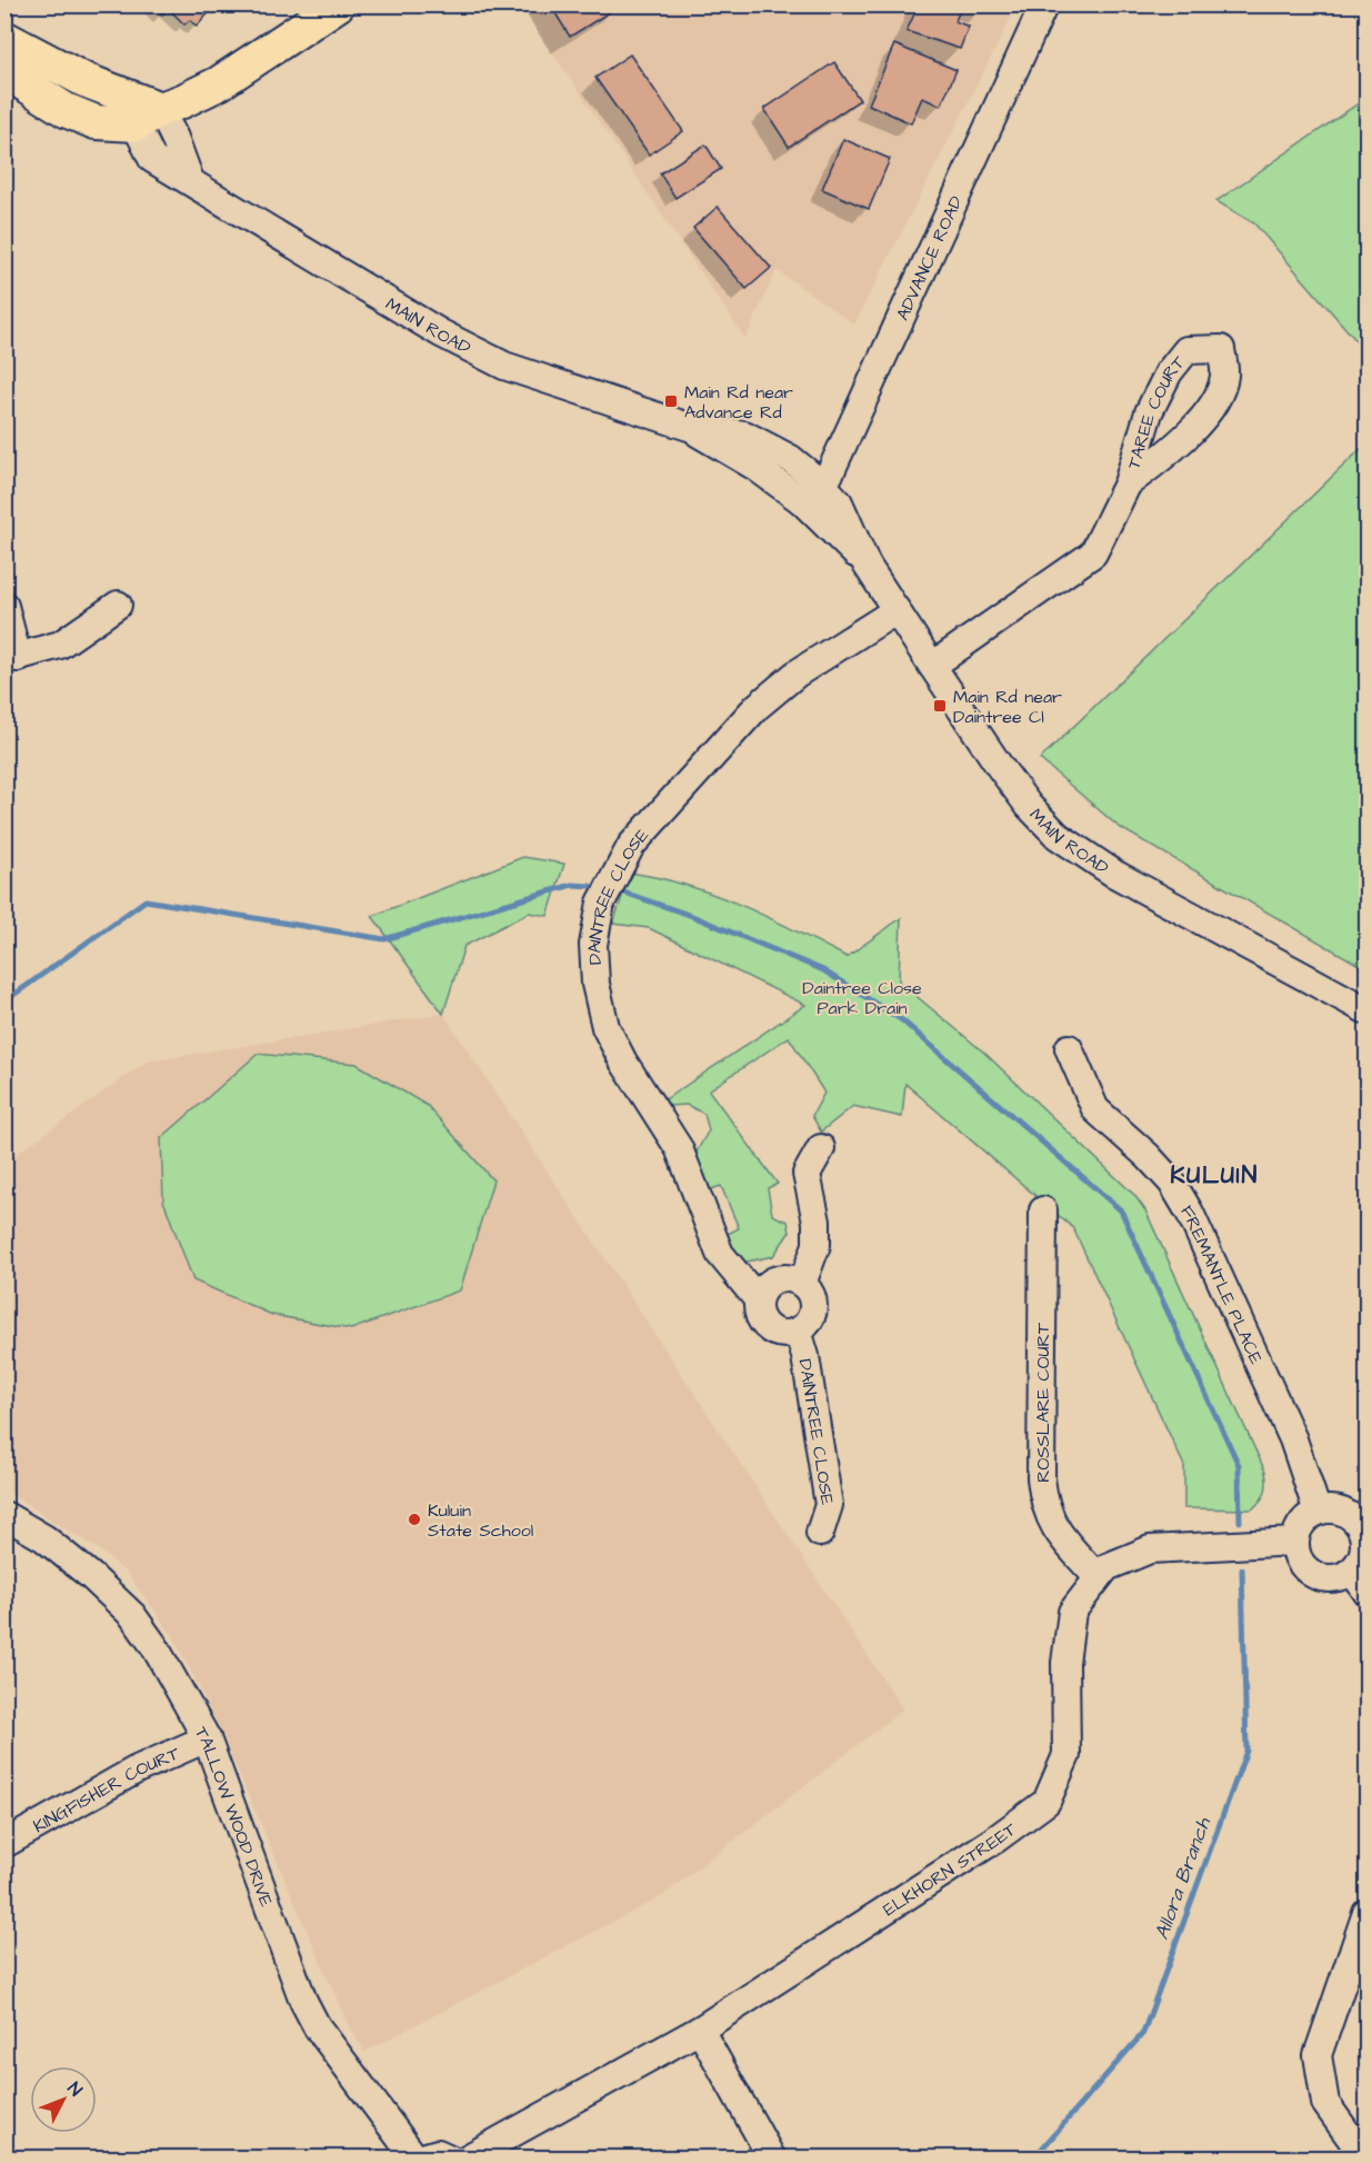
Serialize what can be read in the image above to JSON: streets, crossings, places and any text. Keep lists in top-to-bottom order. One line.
{"streets":{"street":["ADVANCE ROAD","MAIN ROAD","TAREE COURT","DAINTREE CLOSE","FREMANTLE PLACE","ROSSLARE COURT","KINGFISHER COURT","TALLOW WOOD DRIVE","ELKHORN STREET"]},"crossings":[["ADVANCE ROAD","MAIN ROAD"],["MAIN ROAD","TAREE COURT"],["MAIN ROAD","DAINTREE CLOSE"],["FREMANTLE PLACE","ELKHORN STREET"],["ROSSLARE COURT","ELKHORN STREET"],["KINGFISHER COURT","TALLOW WOOD DRIVE"]],"districts":["KULUIN"],"water":["Allora Branch"],"parks":["Daintree Close Park Drain"],"places":{"transit":["Main Rd near Advance Rd","Main Rd near Daintree Cl"],"other":["Kuluin State School"]},"north":"top right"}
